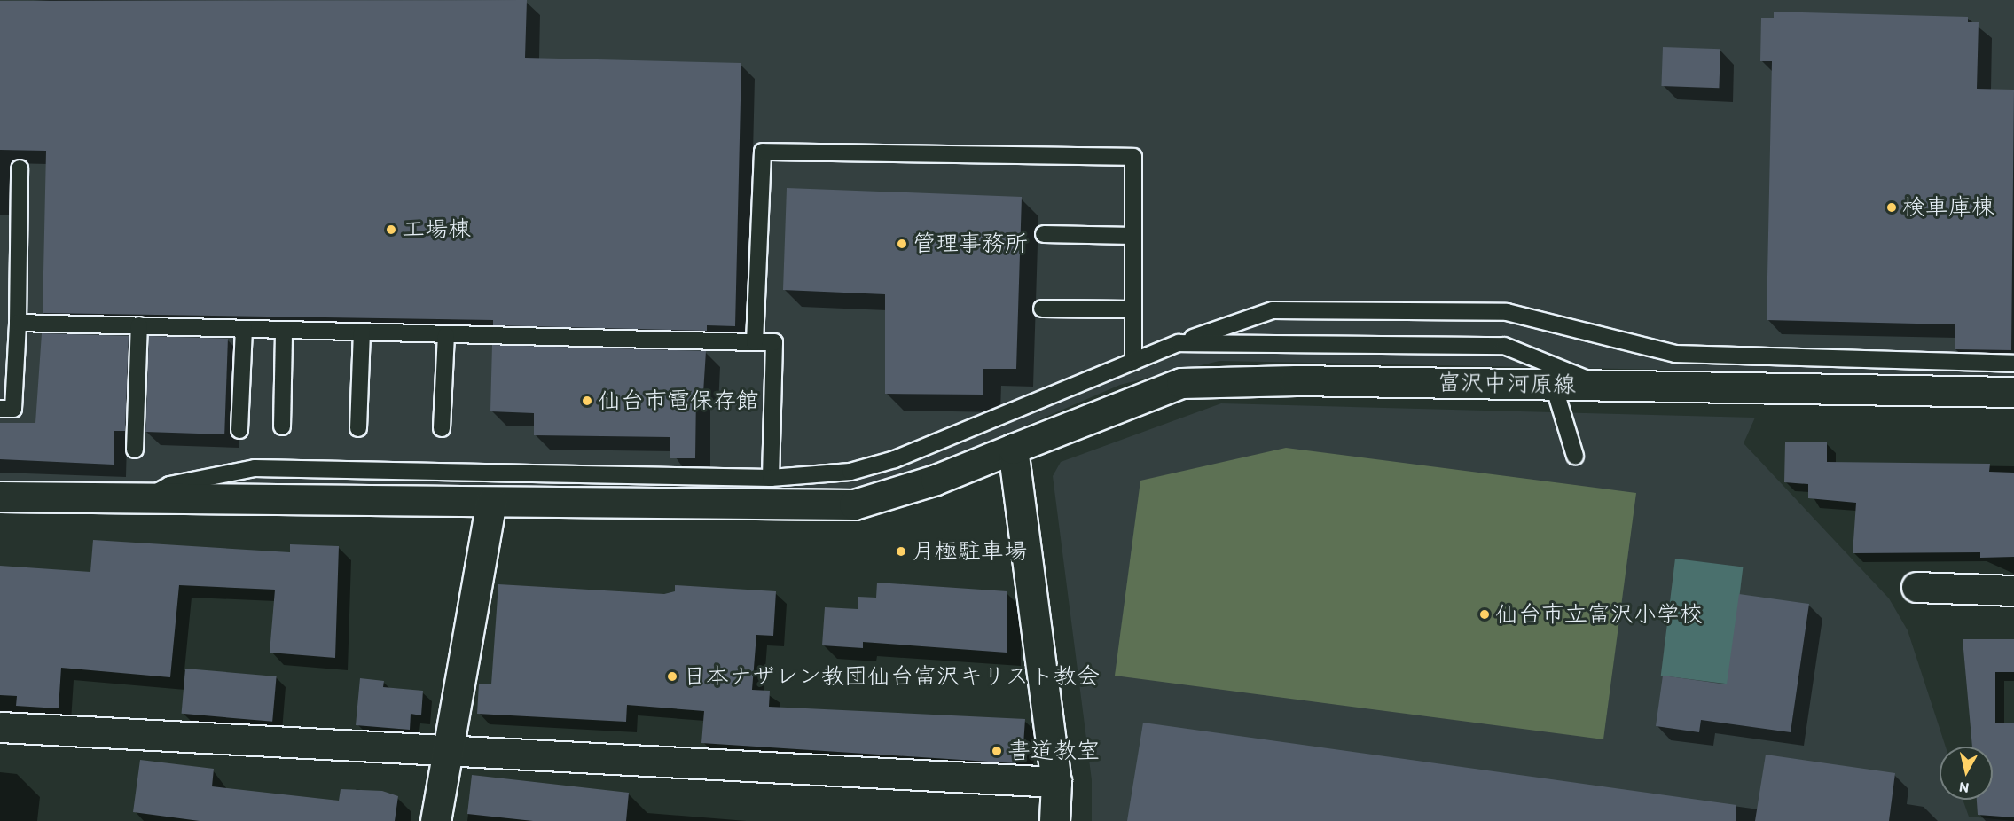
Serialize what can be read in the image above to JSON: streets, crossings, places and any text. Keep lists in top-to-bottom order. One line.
{"streets":{"street":["富沢中河原線"]},"places":["検車庫棟","工場棟","管理事務所","仙台市電保存館","月極駐車場","仙台市立富沢小学校","日本ナザレン教団仙台富沢キリスト教会","書道教室"],"north":"bottom"}
